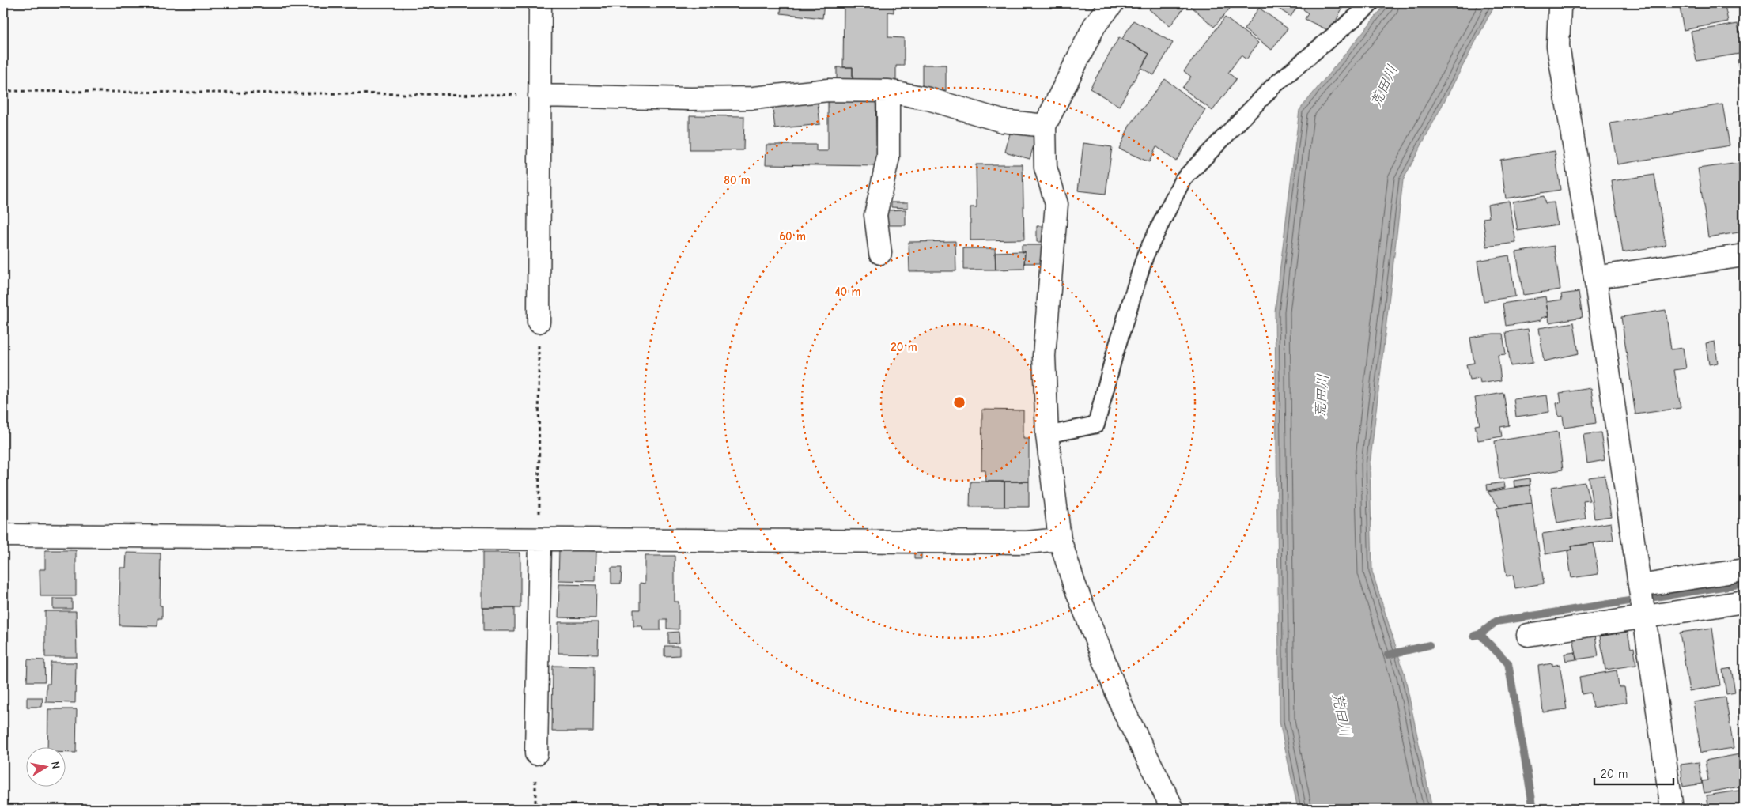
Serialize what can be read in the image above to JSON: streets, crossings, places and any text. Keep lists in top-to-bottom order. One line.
{"water":["荒田川"],"scale_bar":"20 m","north":"right","rings":["80 m","60 m","40 m","20 m"]}
